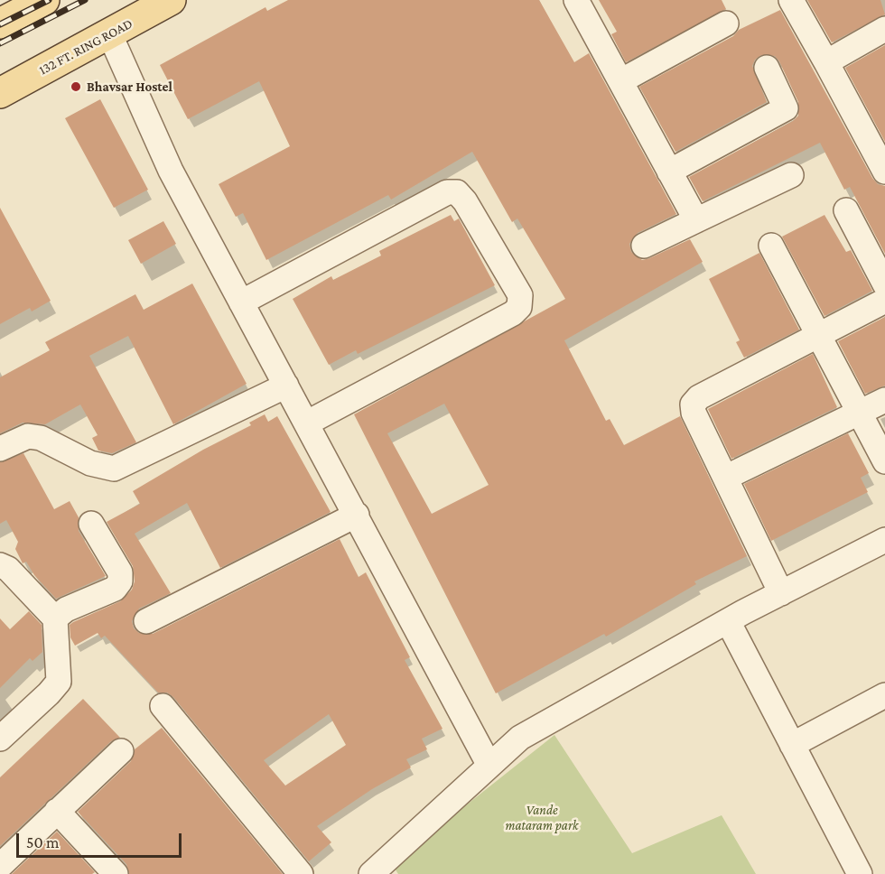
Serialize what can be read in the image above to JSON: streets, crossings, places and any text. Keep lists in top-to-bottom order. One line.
{"streets":{"main road":["132 FT. RING ROAD"]},"parks":["Vande mataram park"],"places":["Bhavsar Hostel"],"scale_bar":"50 m"}
